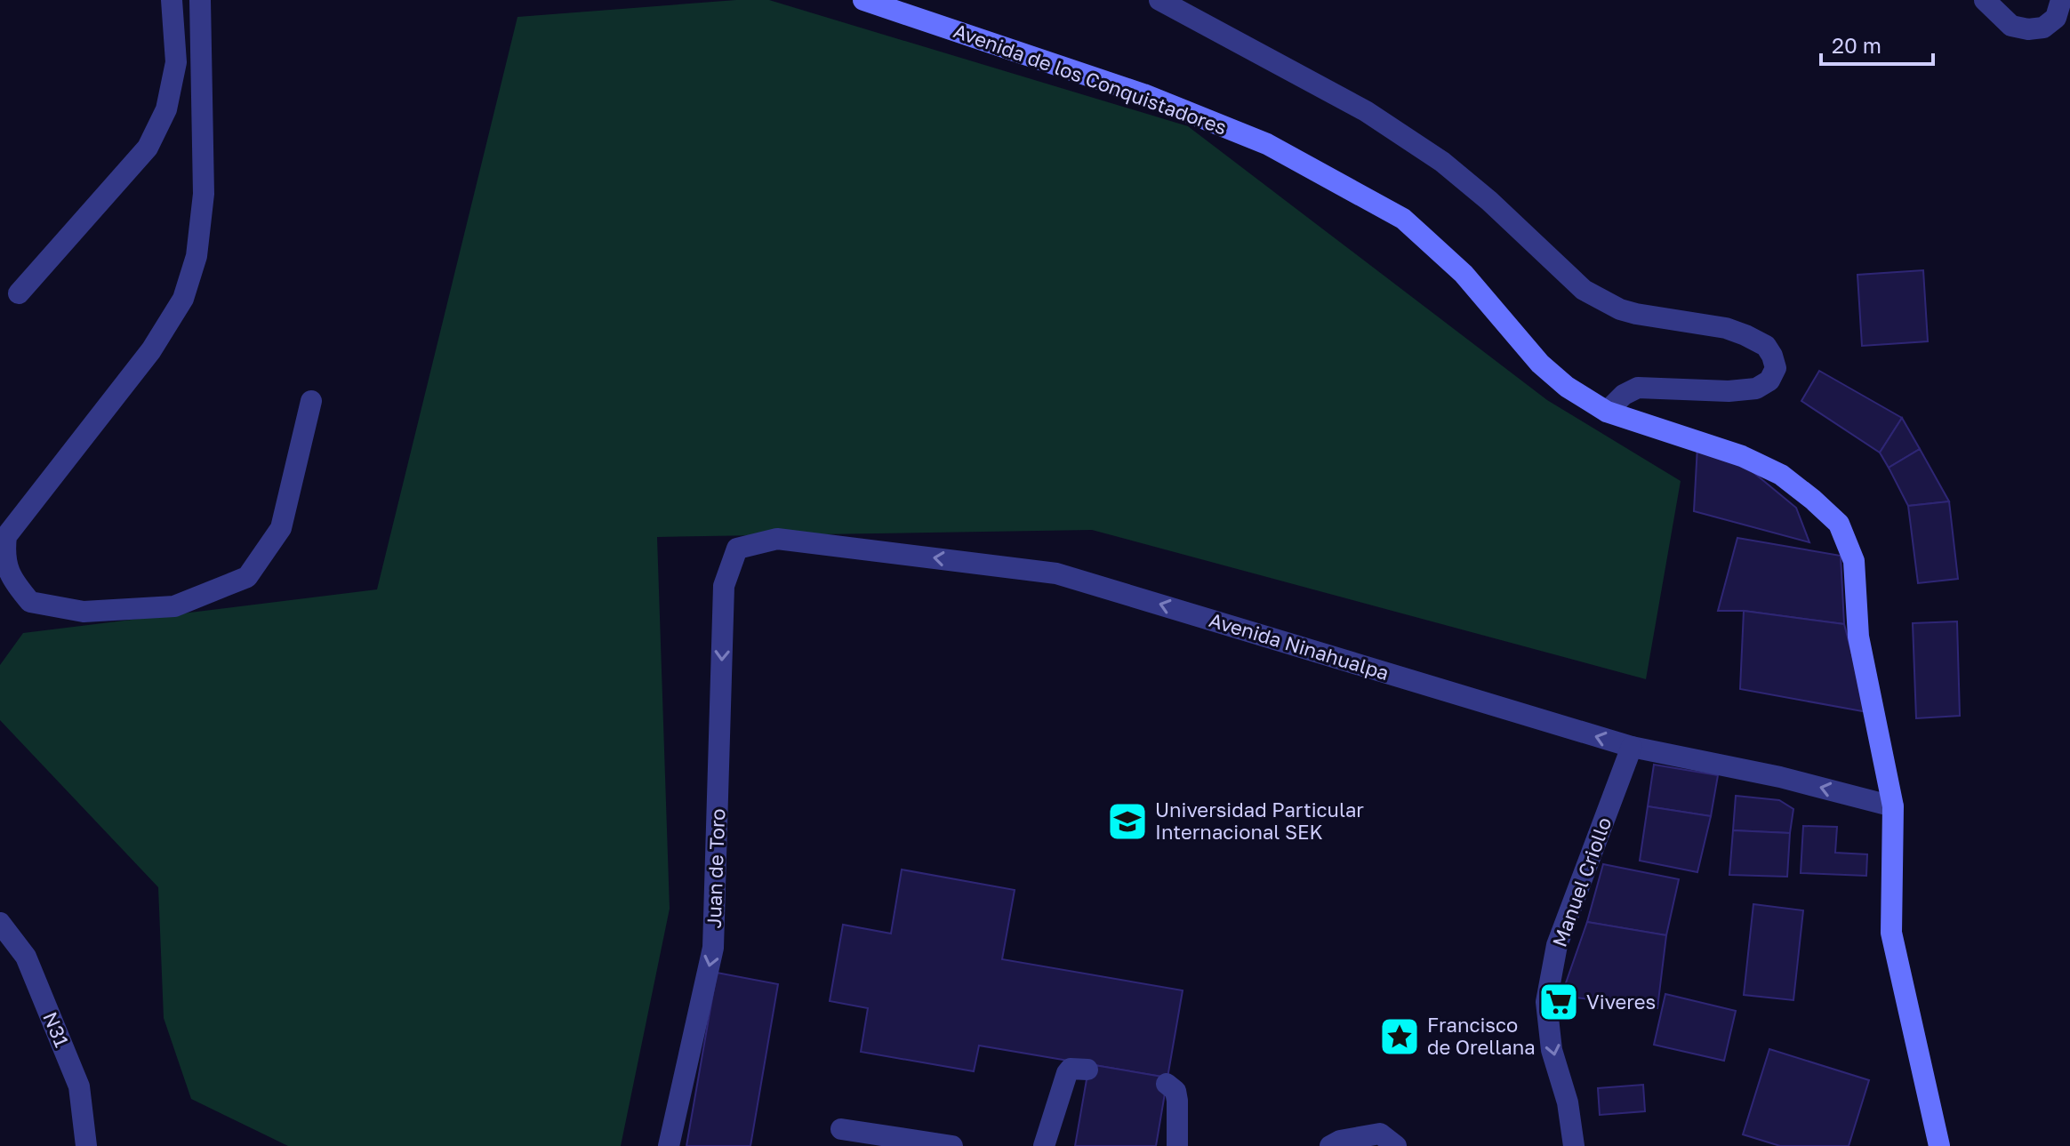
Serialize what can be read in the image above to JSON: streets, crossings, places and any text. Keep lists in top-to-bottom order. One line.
{"streets":{"street":["Avenida de los Conquistadores","Avenida Ninahualpa","Juan de Toro","Manuel Criollo","N31"]},"crossings":[["Avenida de los Conquistadores","Avenida Ninahualpa"],["Avenida Ninahualpa","Juan de Toro"],["Avenida Ninahualpa","Manuel Criollo"]],"one_way":["Avenida Ninahualpa","Juan de Toro","Manuel Criollo"],"places":{"school or university":["Universidad Particular Internacional SEK"],"supermarket":["Viveres"],"place":["Francisco de Orellana"]},"scale_bar":"20 m"}
